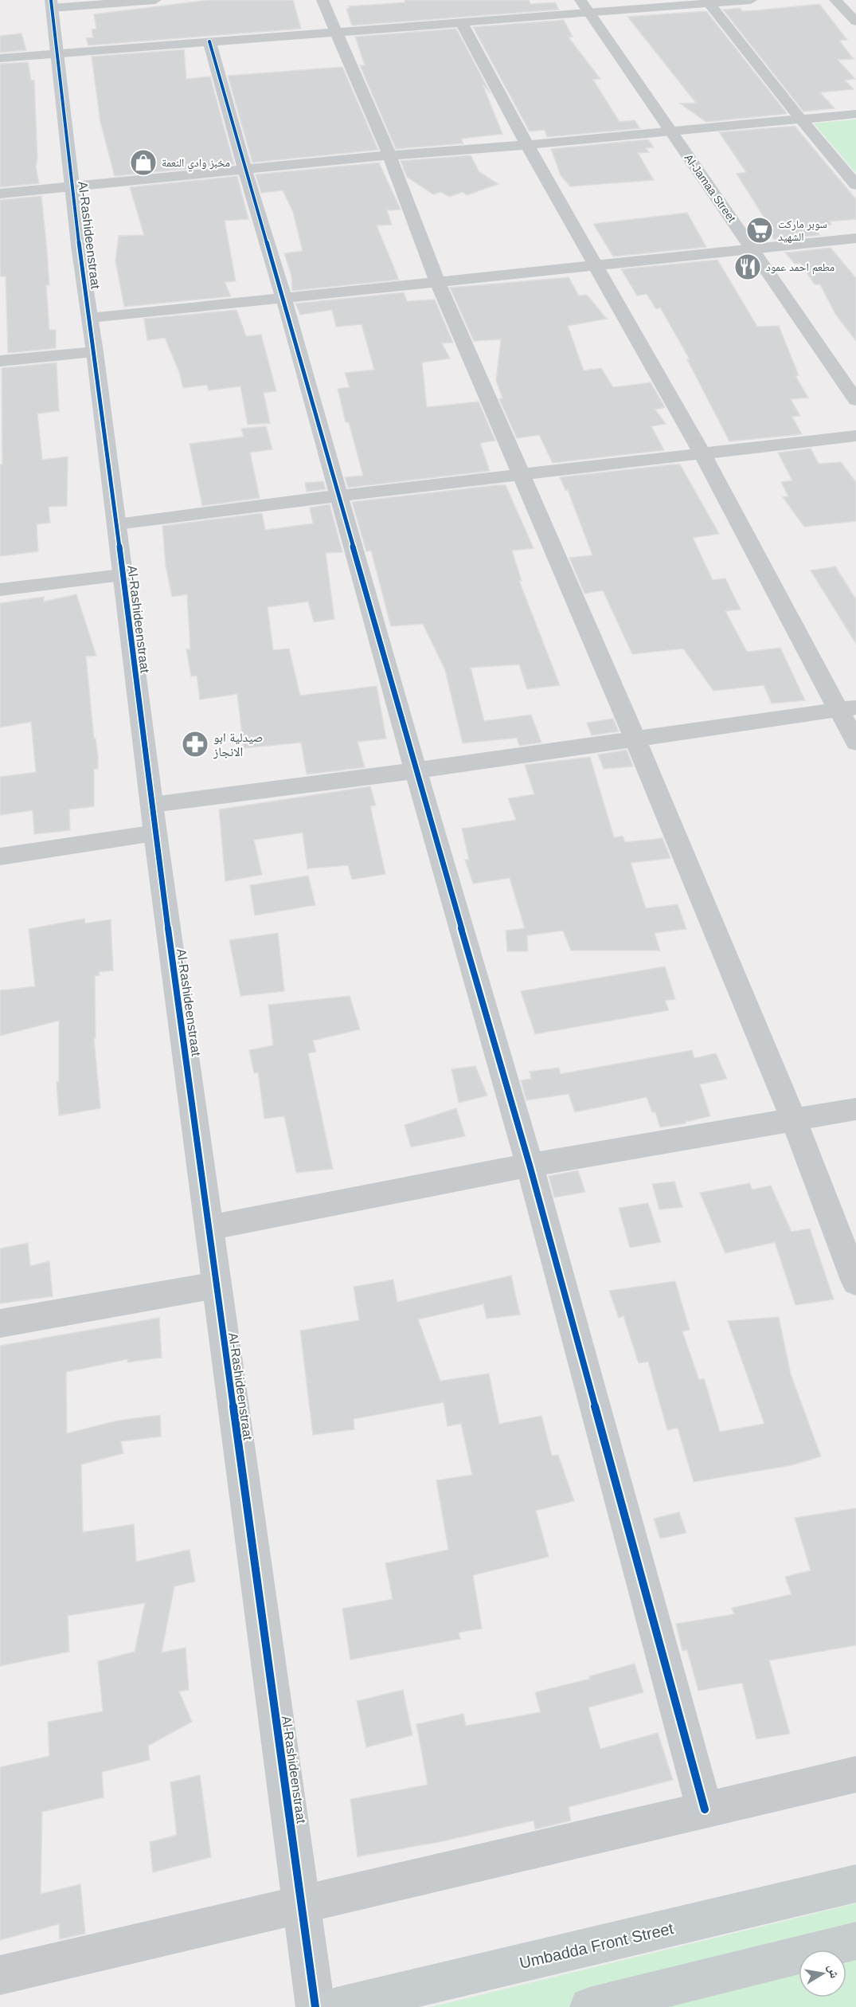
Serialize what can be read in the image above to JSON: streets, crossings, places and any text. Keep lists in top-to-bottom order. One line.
{"streets":{"main road":["Umbadda Front Street"],"street":["Al-Jamaa Street","Al-Rashideenstraat"]},"places":{"shop":["مخبز وادي النعمة"],"supermarket":["سوبر ماركت الشهيد"],"restaurant":["مطعم احمد عمود"],"pharmacy":["صيدلية ابو الانجاز"]},"north":"right"}
